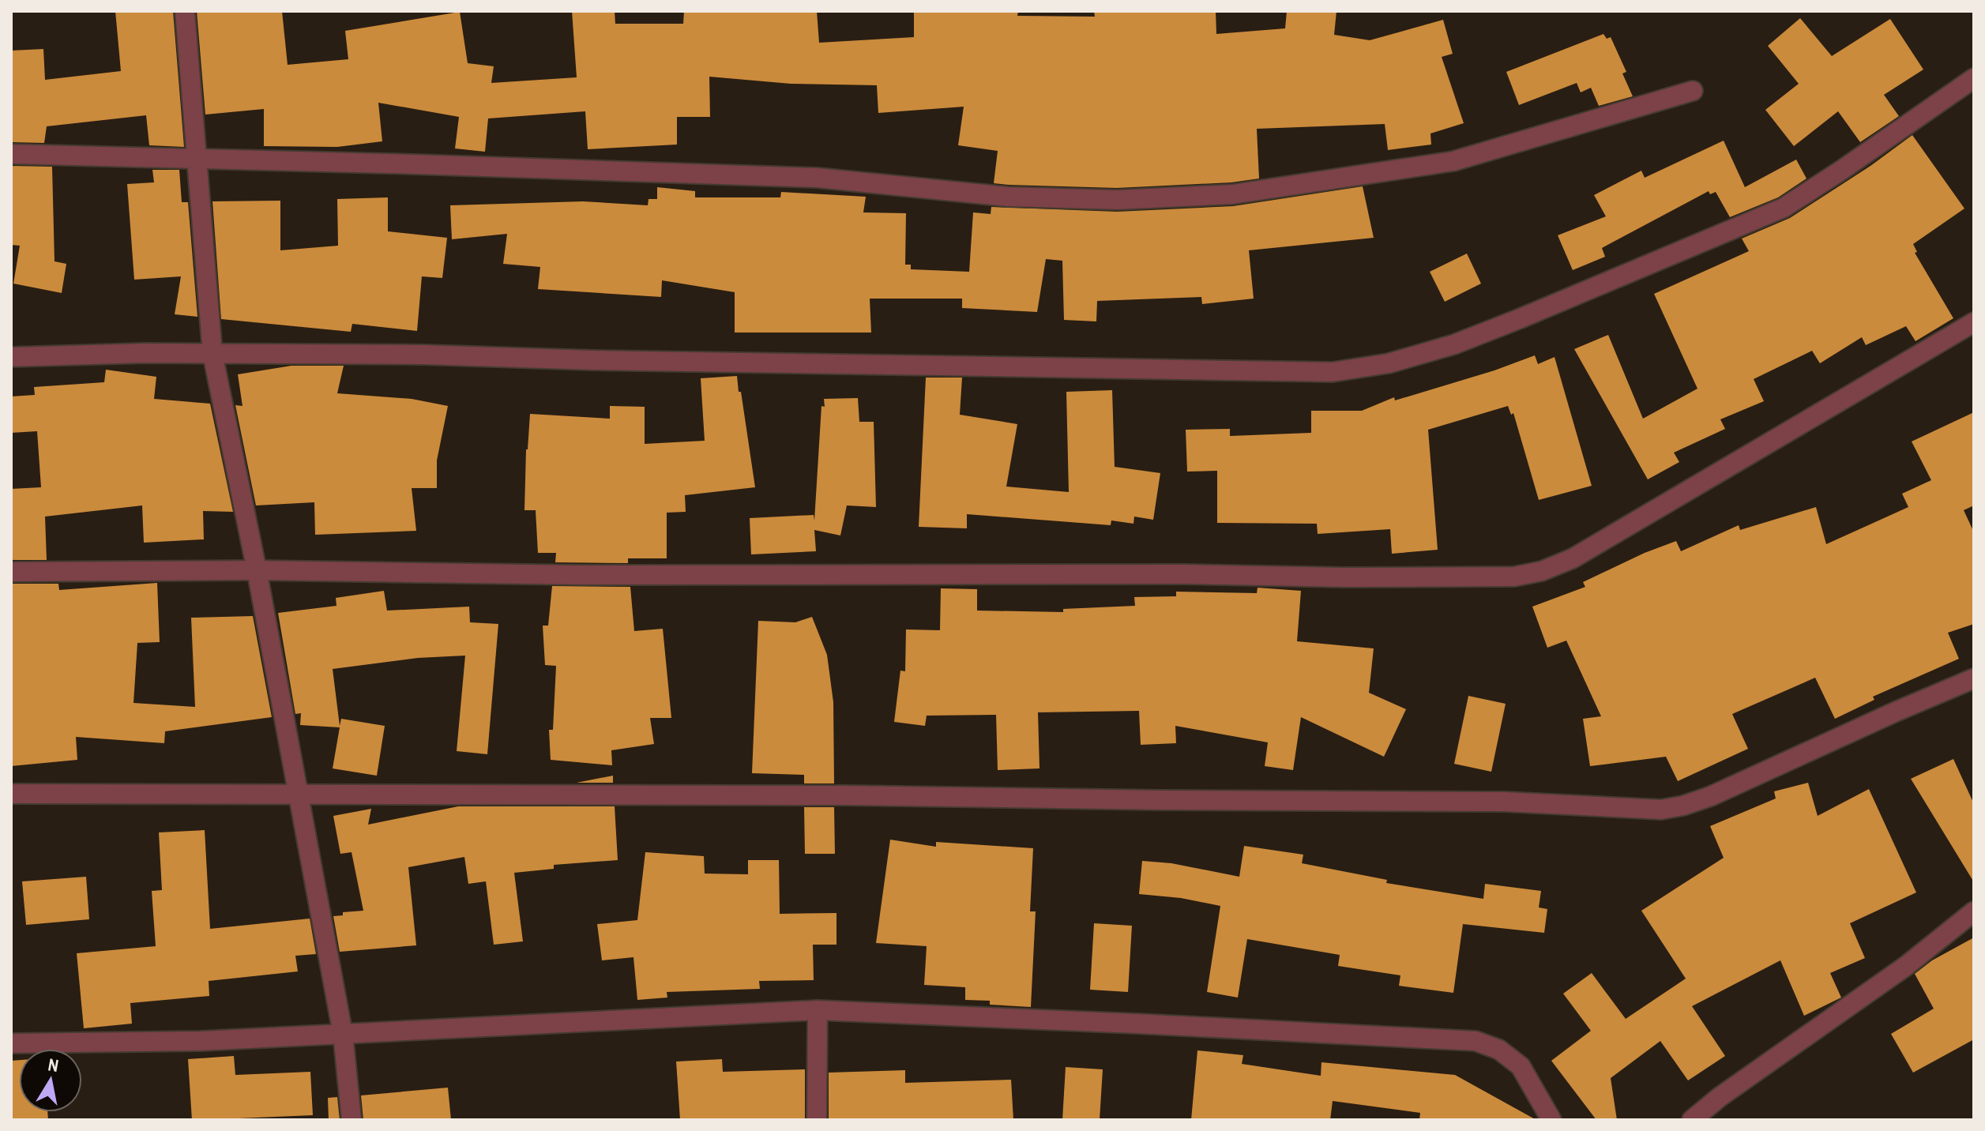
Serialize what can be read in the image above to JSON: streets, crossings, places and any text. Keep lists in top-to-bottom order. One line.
{"north":"top"}
